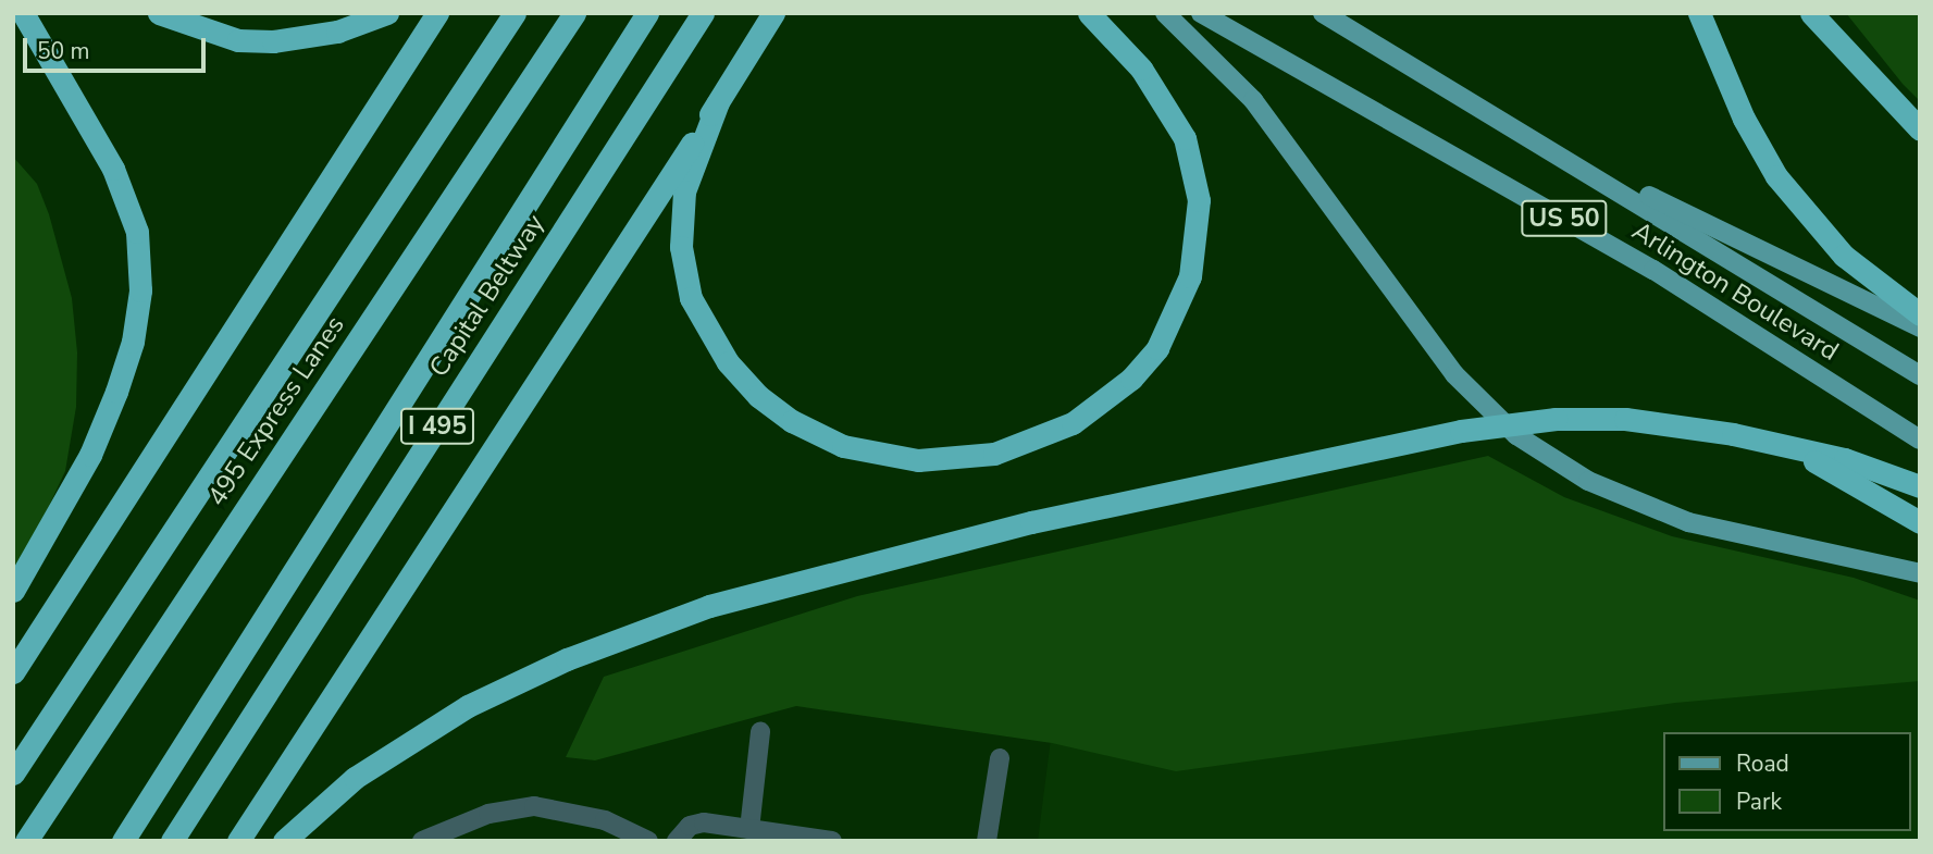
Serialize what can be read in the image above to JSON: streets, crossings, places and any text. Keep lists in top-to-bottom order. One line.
{"streets":{"highway":["Capital Beltway","495 Express Lanes","I 495"],"main road":["US 50","Arlington Boulevard"]},"legend":["Road","Park"],"scale_bar":"50 m"}
